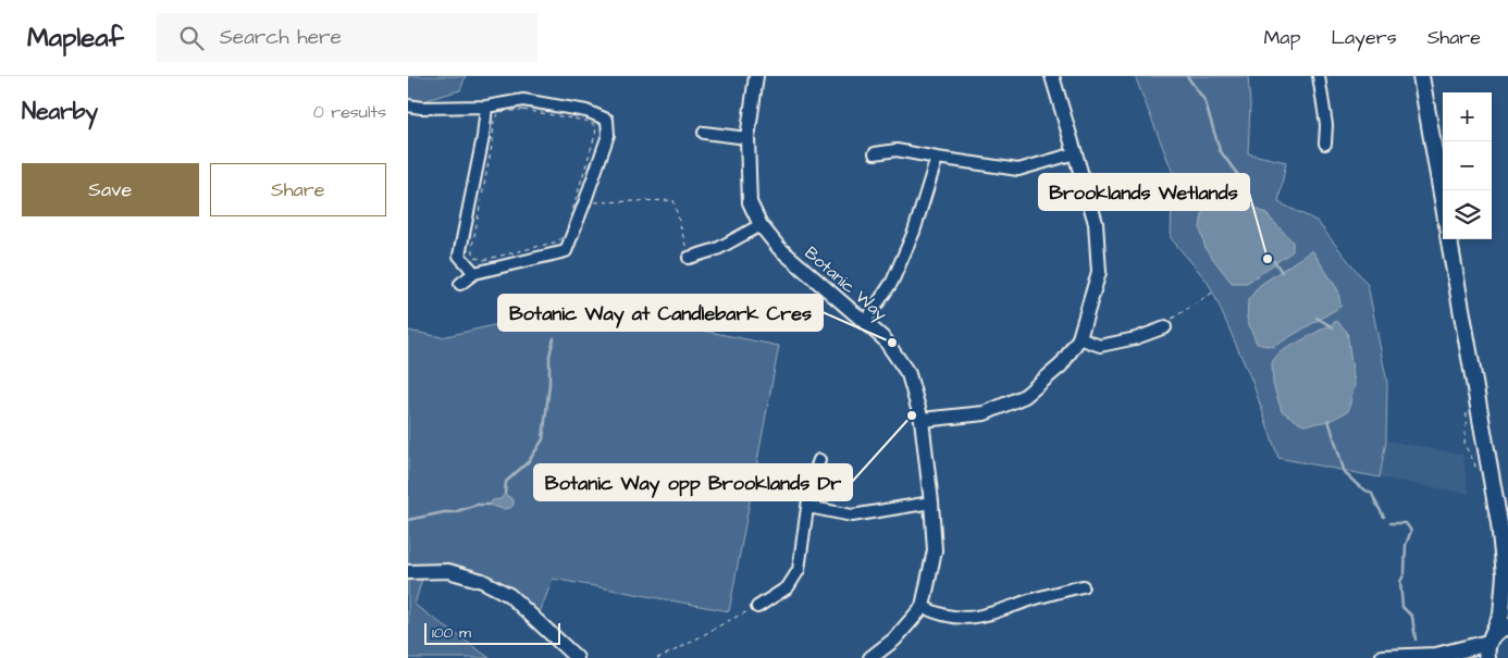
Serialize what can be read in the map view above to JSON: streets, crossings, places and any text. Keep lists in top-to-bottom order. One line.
{"streets":{"street":["Botanic Way"]},"places":["Brooklands Wetlands","Botanic Way at Candlebark Cres","Botanic Way opp Brooklands Dr"],"scale_bar":"100 m","page":{"header":"Mapleaf","search":"Search here","nav":["Map","Layers","Share"],"heading":["Nearby","0 results"],"map_buttons":["+","−"],"buttons":["Save","Share"],"scale":"100 m"}}
